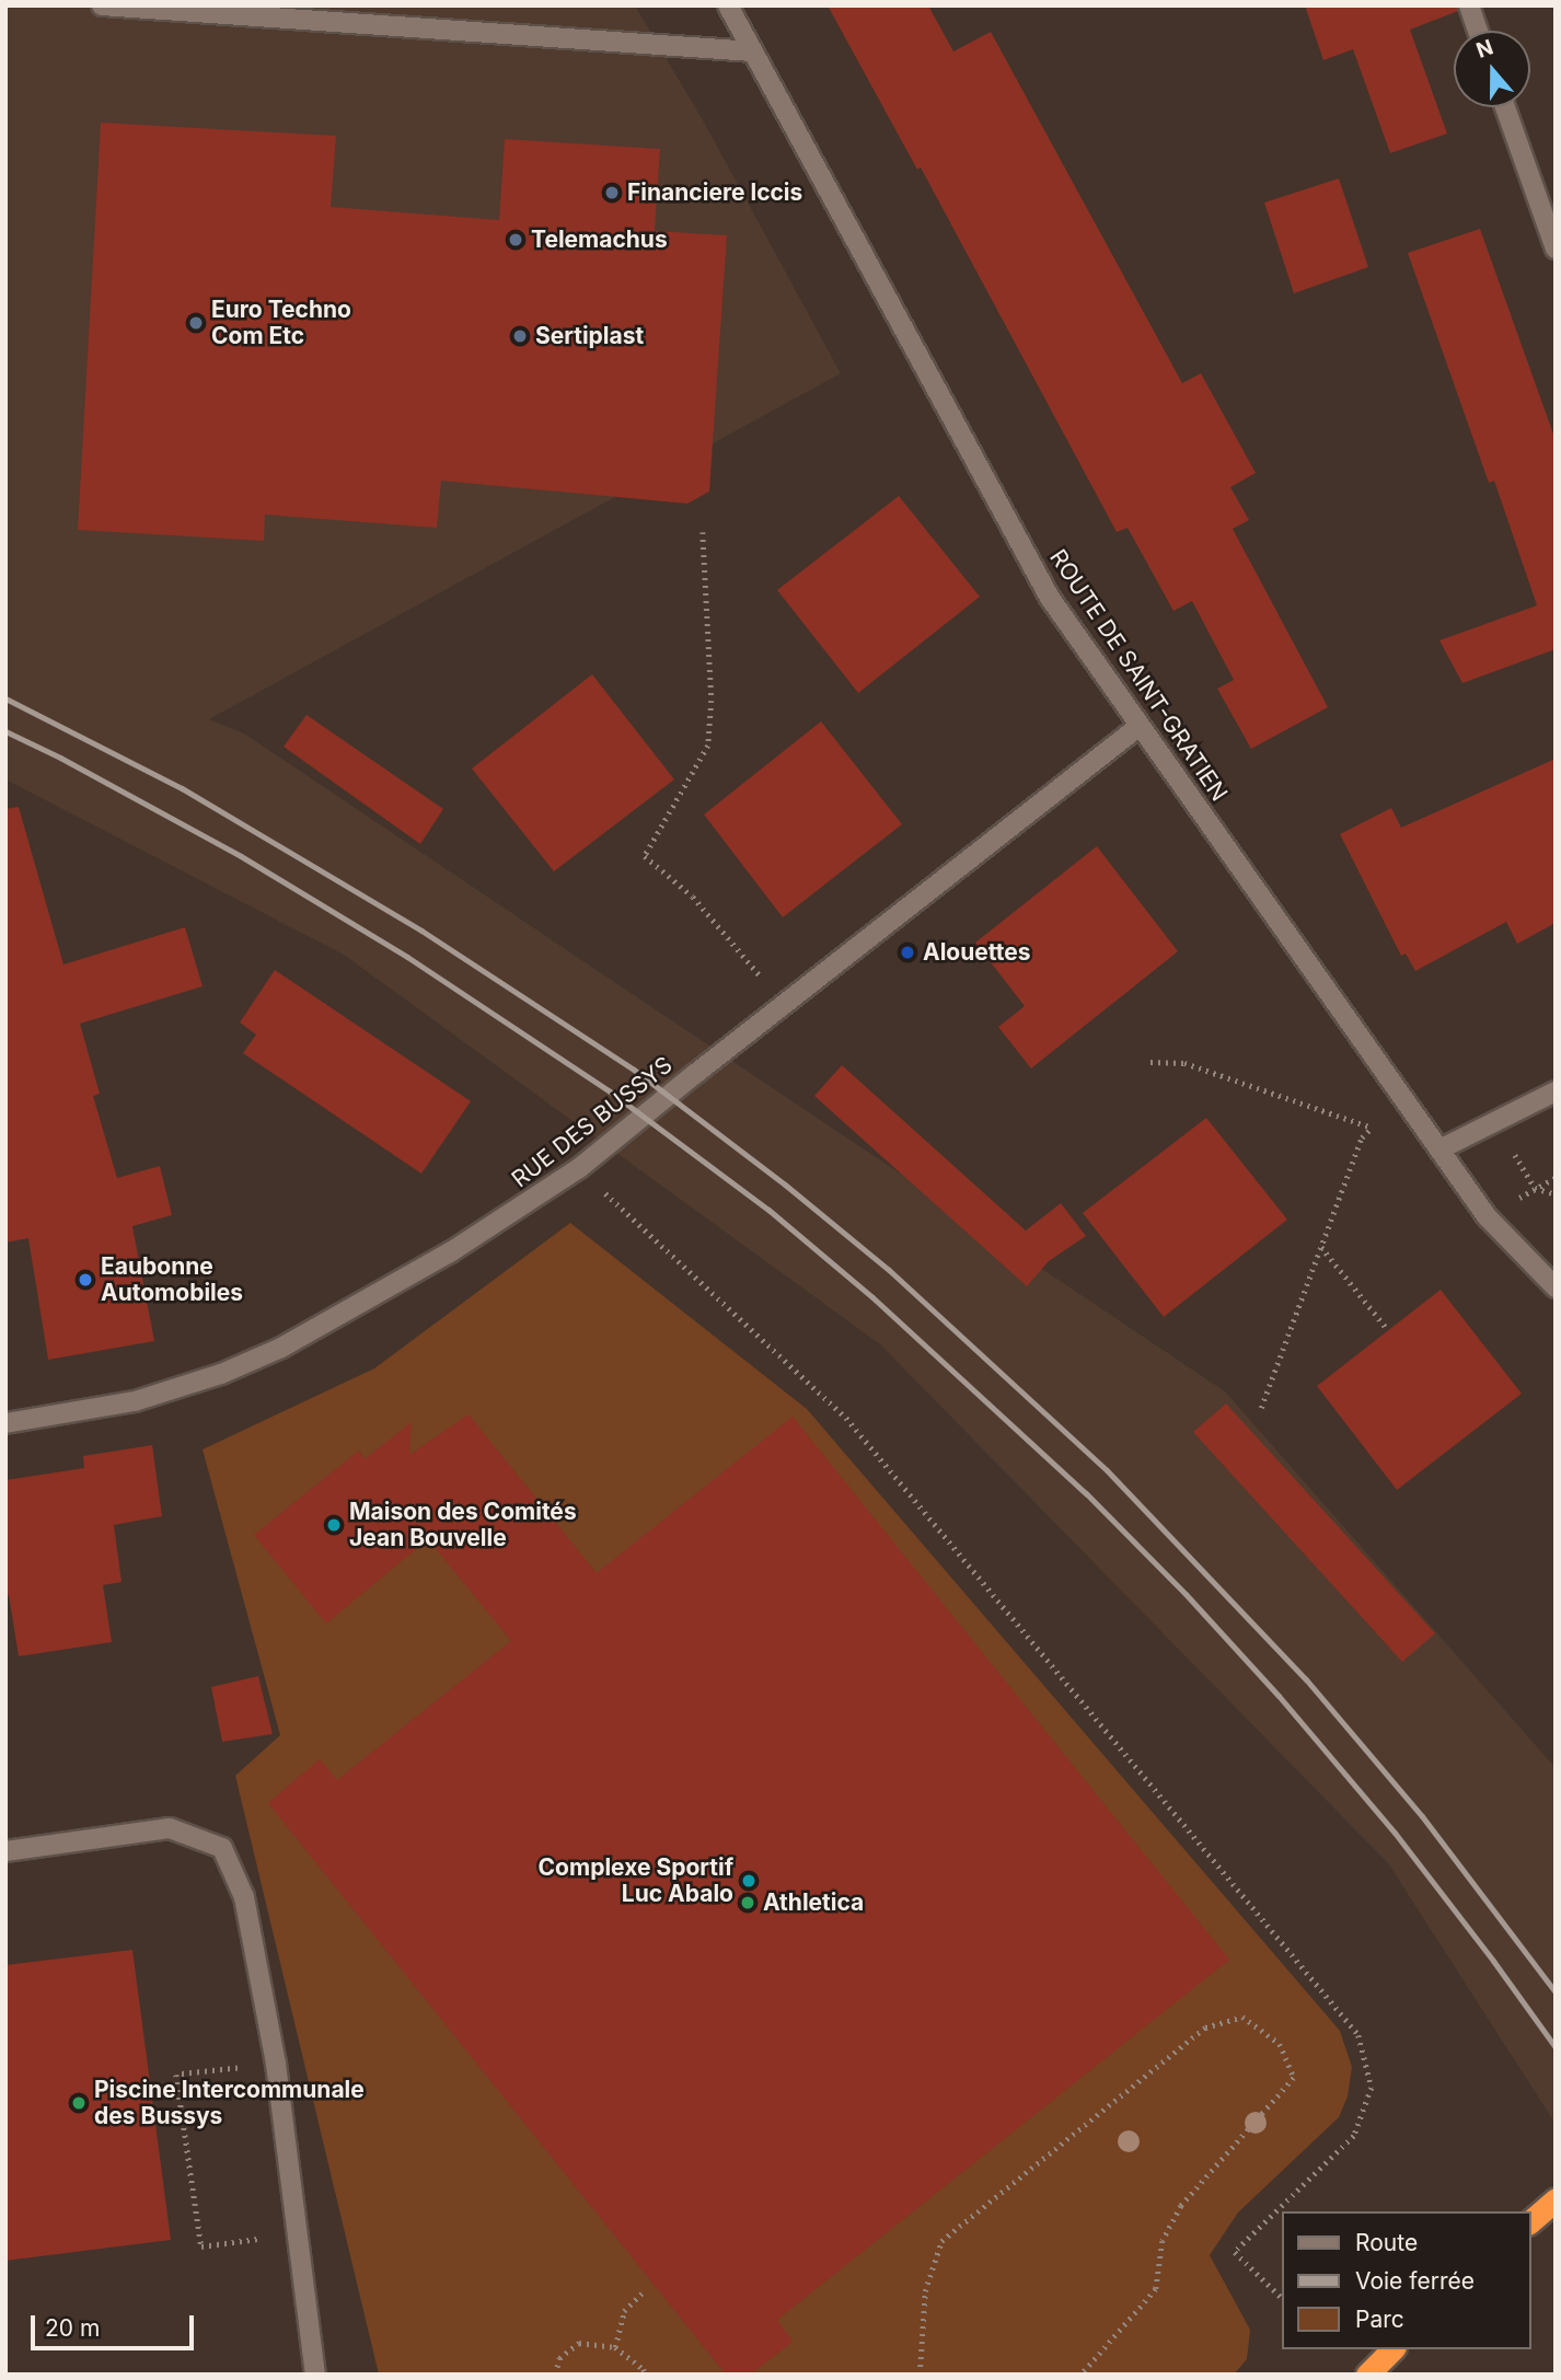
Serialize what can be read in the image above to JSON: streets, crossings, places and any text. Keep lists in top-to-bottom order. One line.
{"streets":{"street":["ROUTE DE SAINT-GRATIEN","RUE DES BUSSYS"]},"crossings":[["ROUTE DE SAINT-GRATIEN","RUE DES BUSSYS"]],"places":["Financiere lccis","Telemachus","Euro Techno Com Etc","Sertiplast","Alouettes","Eaubonne Automobiles","Maison des Comités Jean Bouvelle","Complexe Sportif Luc Abalo","Athletica","Piscine Intercommunale des Bussys"],"legend":["Route","Voie ferrée","Parc"],"scale_bar":"20 m","north":"top"}
